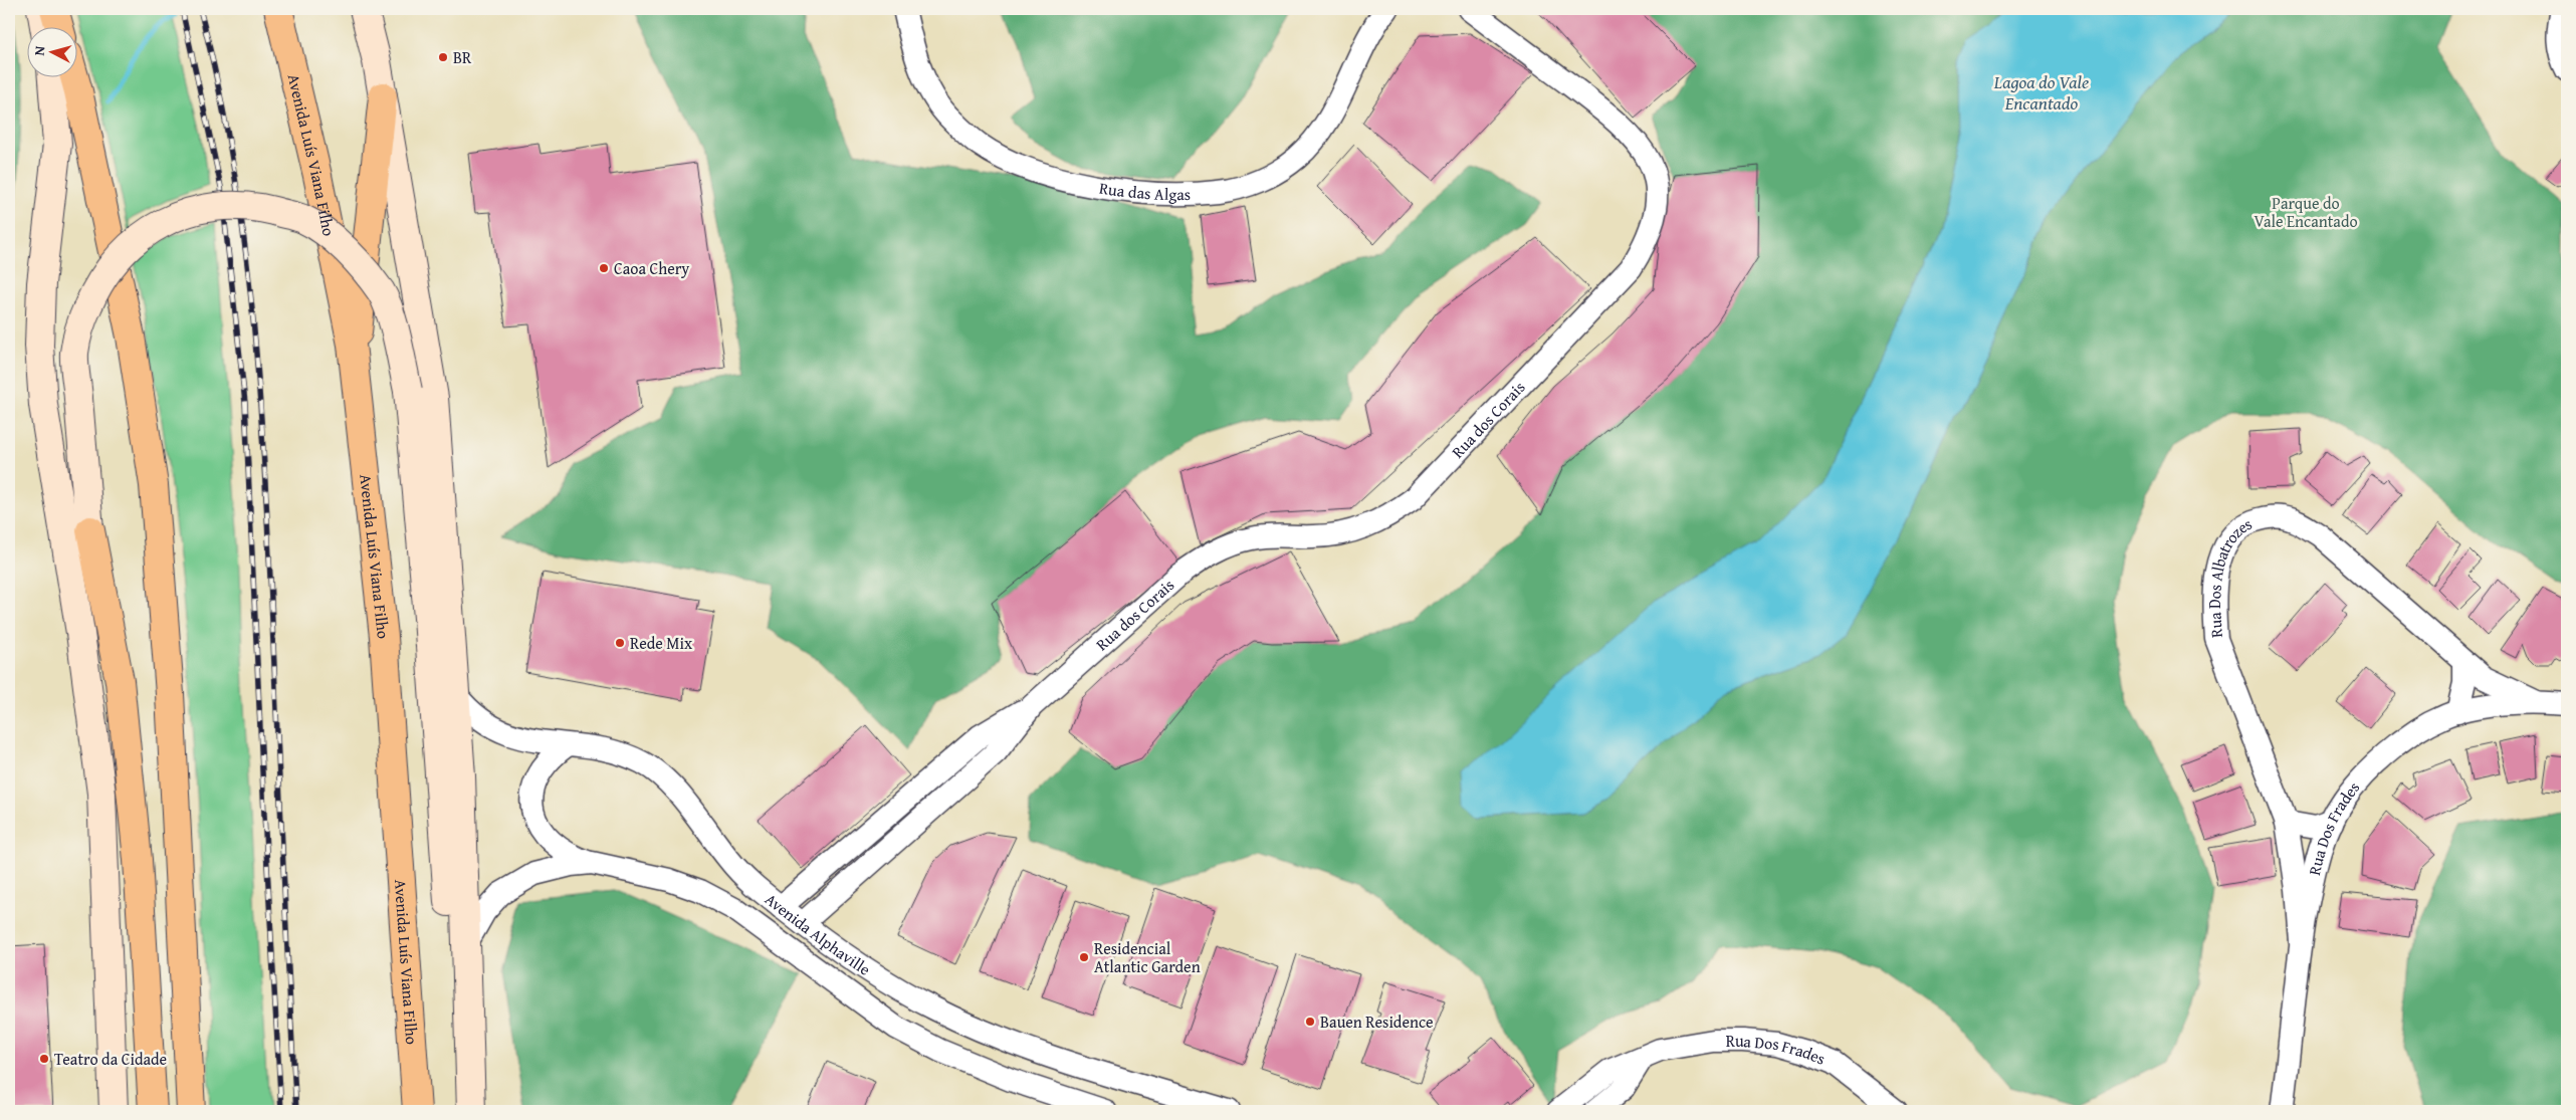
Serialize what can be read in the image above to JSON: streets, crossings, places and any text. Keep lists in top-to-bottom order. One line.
{"streets":{"highway":["Avenida Luís Viana Filho"],"street":["Rua das Algas","Rua dos Corais","Rua Dos Albatrozes","Rua Dos Frades","Avenida Alphaville"]},"crossings":[["Rua dos Corais","Avenida Alphaville"],["Rua Dos Albatrozes","Rua Dos Frades"]],"water":["Lagoa do Vale Encantado"],"parks":["Parque do Vale Encantado"],"places":["BR","Caoa Chery","Rede Mix","Residencial Atlantic Garden","Bauen Residence","Teatro da Cidade"],"north":"left"}
